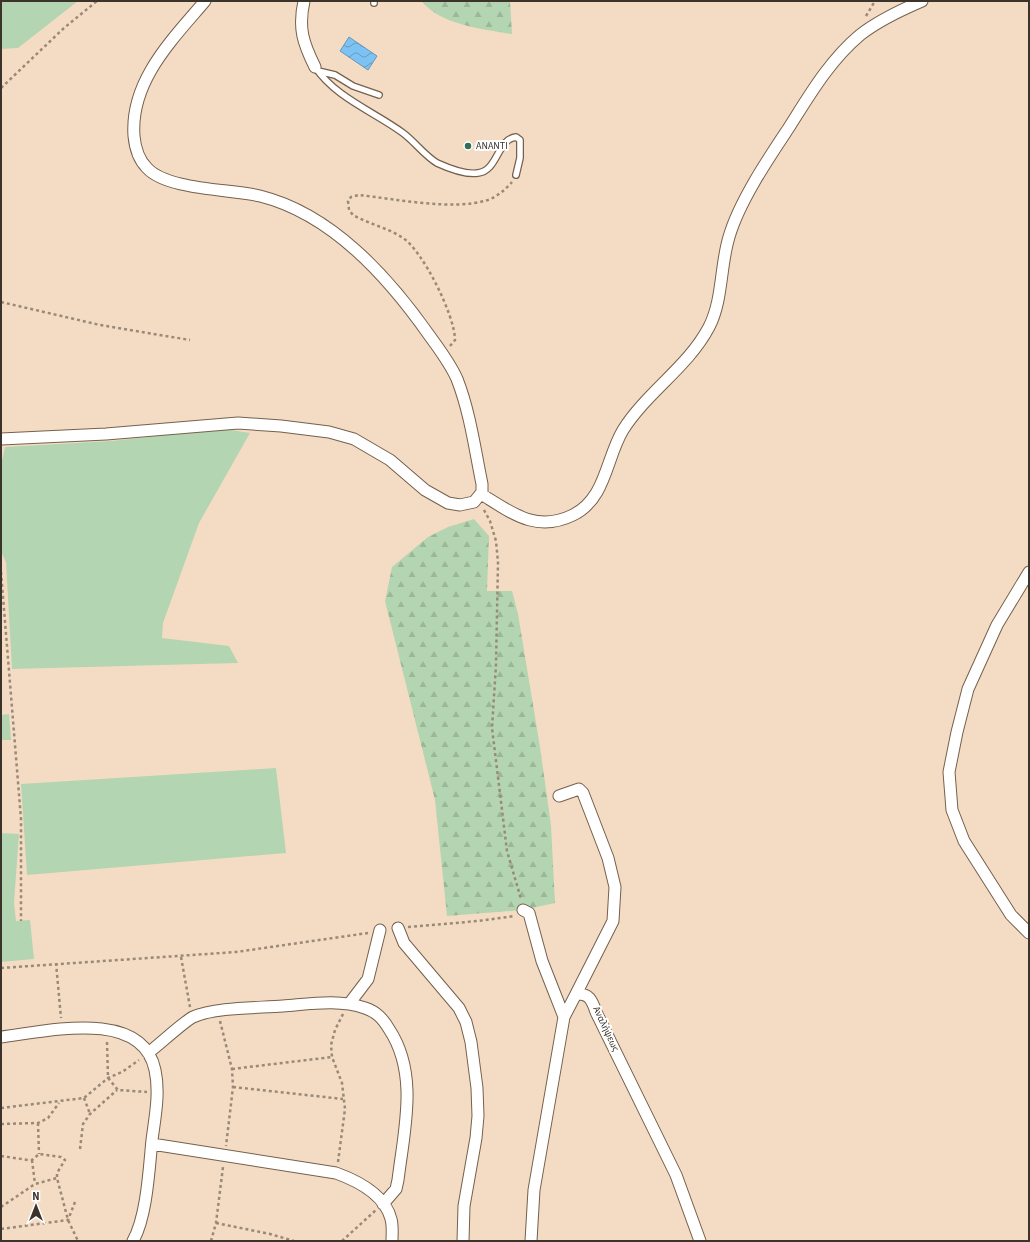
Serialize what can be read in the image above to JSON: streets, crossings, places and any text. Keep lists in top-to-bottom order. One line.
{"streets":{"street":["Αναλήψεως"]},"places":["ΑΝΑΝΤΙ"],"north":"top"}
